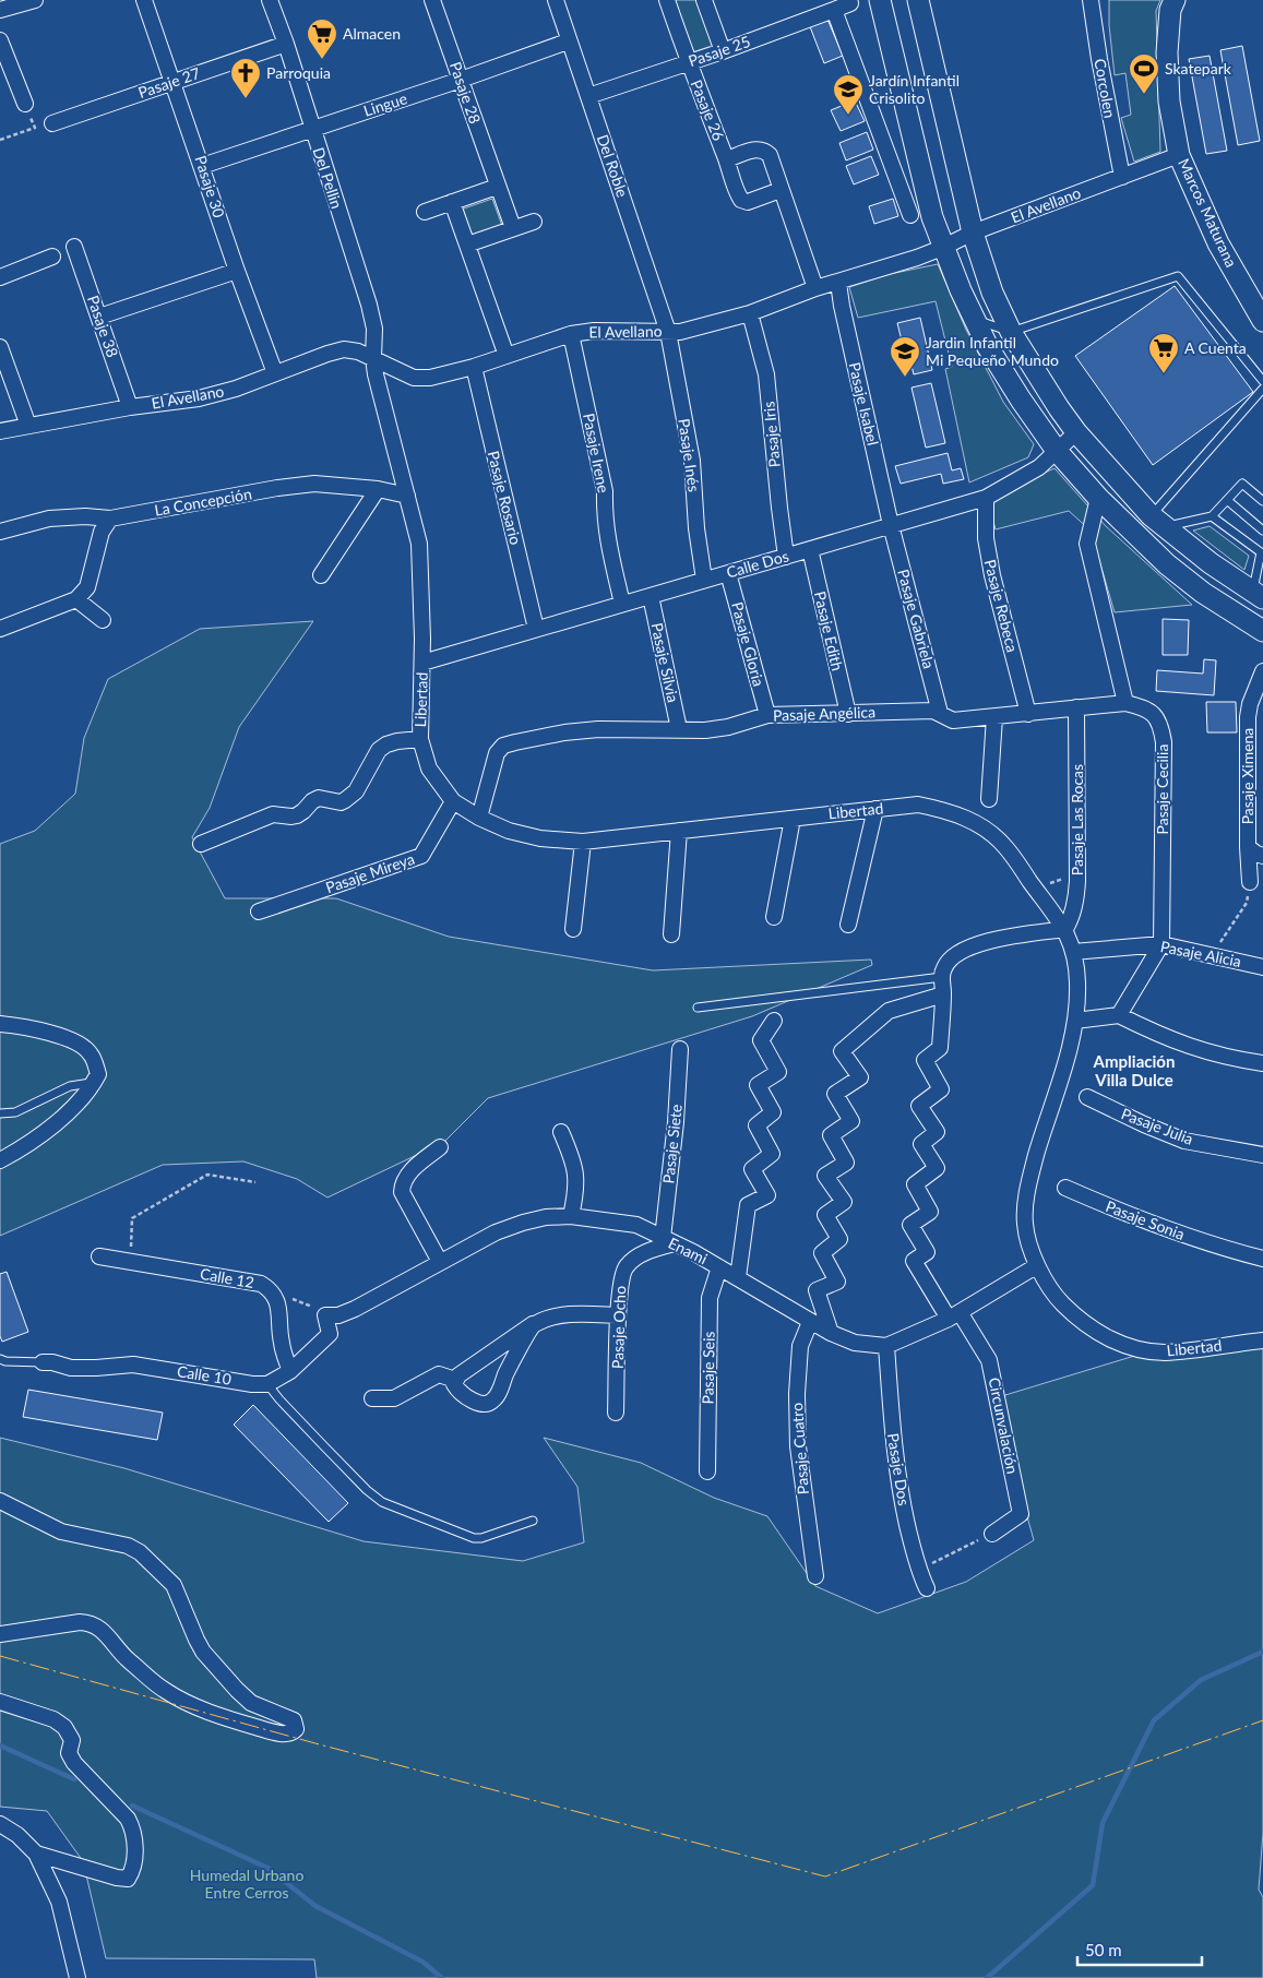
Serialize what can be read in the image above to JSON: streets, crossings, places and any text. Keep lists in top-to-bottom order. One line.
{"streets":{"main road":["Marcos Maturana"],"street":["Pasaje 25","Pasaje 27","Corcolen","Pasaje 28","Lingue","Pasaje 26","Del Roble","Del Pellin","Pasaje 30","El Avellano","Pasaje 38","Pasaje Isabel","Pasaje Iris","Pasaje Irene","Pasaje Inés","Pasaje Rosario","La Concepción","Calle Dos","Pasaje Rebeca","Pasaje Gabriela","Pasaje Edith","Pasaje Gloria","Pasaje Silvia","Libertad","Pasaje Angélica","Pasaje Ximena","Pasaje Cecilia","Pasaje Las Rocas","Pasaje Mireya","Pasaje Alicia","Pasaje Julia","Pasaje Siete","Pasaje Sonia","Enami","Calle 12","Pasaje Ocho","Pasaje Seis","Calle 10","Circunvalación","Pasaje Cuatro","Pasaje Dos"]},"crossings":[["Pasaje 25","Pasaje 26"],["Pasaje 25","Del Roble"],["Pasaje 27","Del Pellin"],["Pasaje 27","Pasaje 30"],["Corcolen","El Avellano"],["Pasaje 28","Lingue"],["Lingue","Del Roble"],["Lingue","Del Pellin"],["Lingue","Pasaje 30"],["Pasaje 26","El Avellano"],["Del Roble","El Avellano"],["Del Roble","Pasaje Inés"],["Del Pellin","El Avellano"],["Del Pellin","Libertad"],["Pasaje 30","El Avellano"],["El Avellano","Marcos Maturana"],["El Avellano","Pasaje 38"],["El Avellano","Pasaje Isabel"],["El Avellano","Pasaje Iris"],["El Avellano","Pasaje Irene"],["El Avellano","Pasaje Inés"],["El Avellano","Pasaje Rosario"],["El Avellano","Libertad"],["Pasaje Isabel","Calle Dos"],["Pasaje Isabel","Pasaje Gabriela"],["Pasaje Iris","Calle Dos"],["Pasaje Irene","Calle Dos"],["Pasaje Inés","Calle Dos"],["Pasaje Rosario","Calle Dos"],["La Concepción","Libertad"],["Calle Dos","Pasaje Rebeca"],["Calle Dos","Pasaje Gabriela"],["Calle Dos","Pasaje Edith"],["Calle Dos","Pasaje Gloria"],["Calle Dos","Pasaje Silvia"],["Calle Dos","Libertad"],["Pasaje Rebeca","Pasaje Angélica"],["Pasaje Gabriela","Pasaje Angélica"],["Pasaje Edith","Pasaje Angélica"],["Pasaje Gloria","Pasaje Angélica"],["Pasaje Silvia","Pasaje Angélica"],["Libertad","Pasaje Angélica"],["Libertad","Pasaje Las Rocas"],["Libertad","Pasaje Mireya"],["Libertad","Pasaje Alicia"],["Libertad","Enami"],["Pasaje Angélica","Pasaje Cecilia"],["Pasaje Angélica","Pasaje Las Rocas"],["Pasaje Cecilia","Pasaje Alicia"],["Pasaje Siete","Enami"],["Pasaje Siete","Pasaje Ocho"],["Enami","Pasaje Ocho"],["Enami","Pasaje Seis"],["Enami","Circunvalación"],["Enami","Pasaje Cuatro"],["Enami","Pasaje Dos"]],"districts":["Ampliación Villa Dulce"],"parks":["Humedal Urbano Entre Cerros"],"places":{"supermarket":["Almacen","A Cuenta"],"sports":["Skatepark"],"church":["Parroquia"],"school or university":["Jardín Infantil Crisolito","Jardin Infantil Mi Pequeño Mundo"]},"scale_bar":"50 m"}
